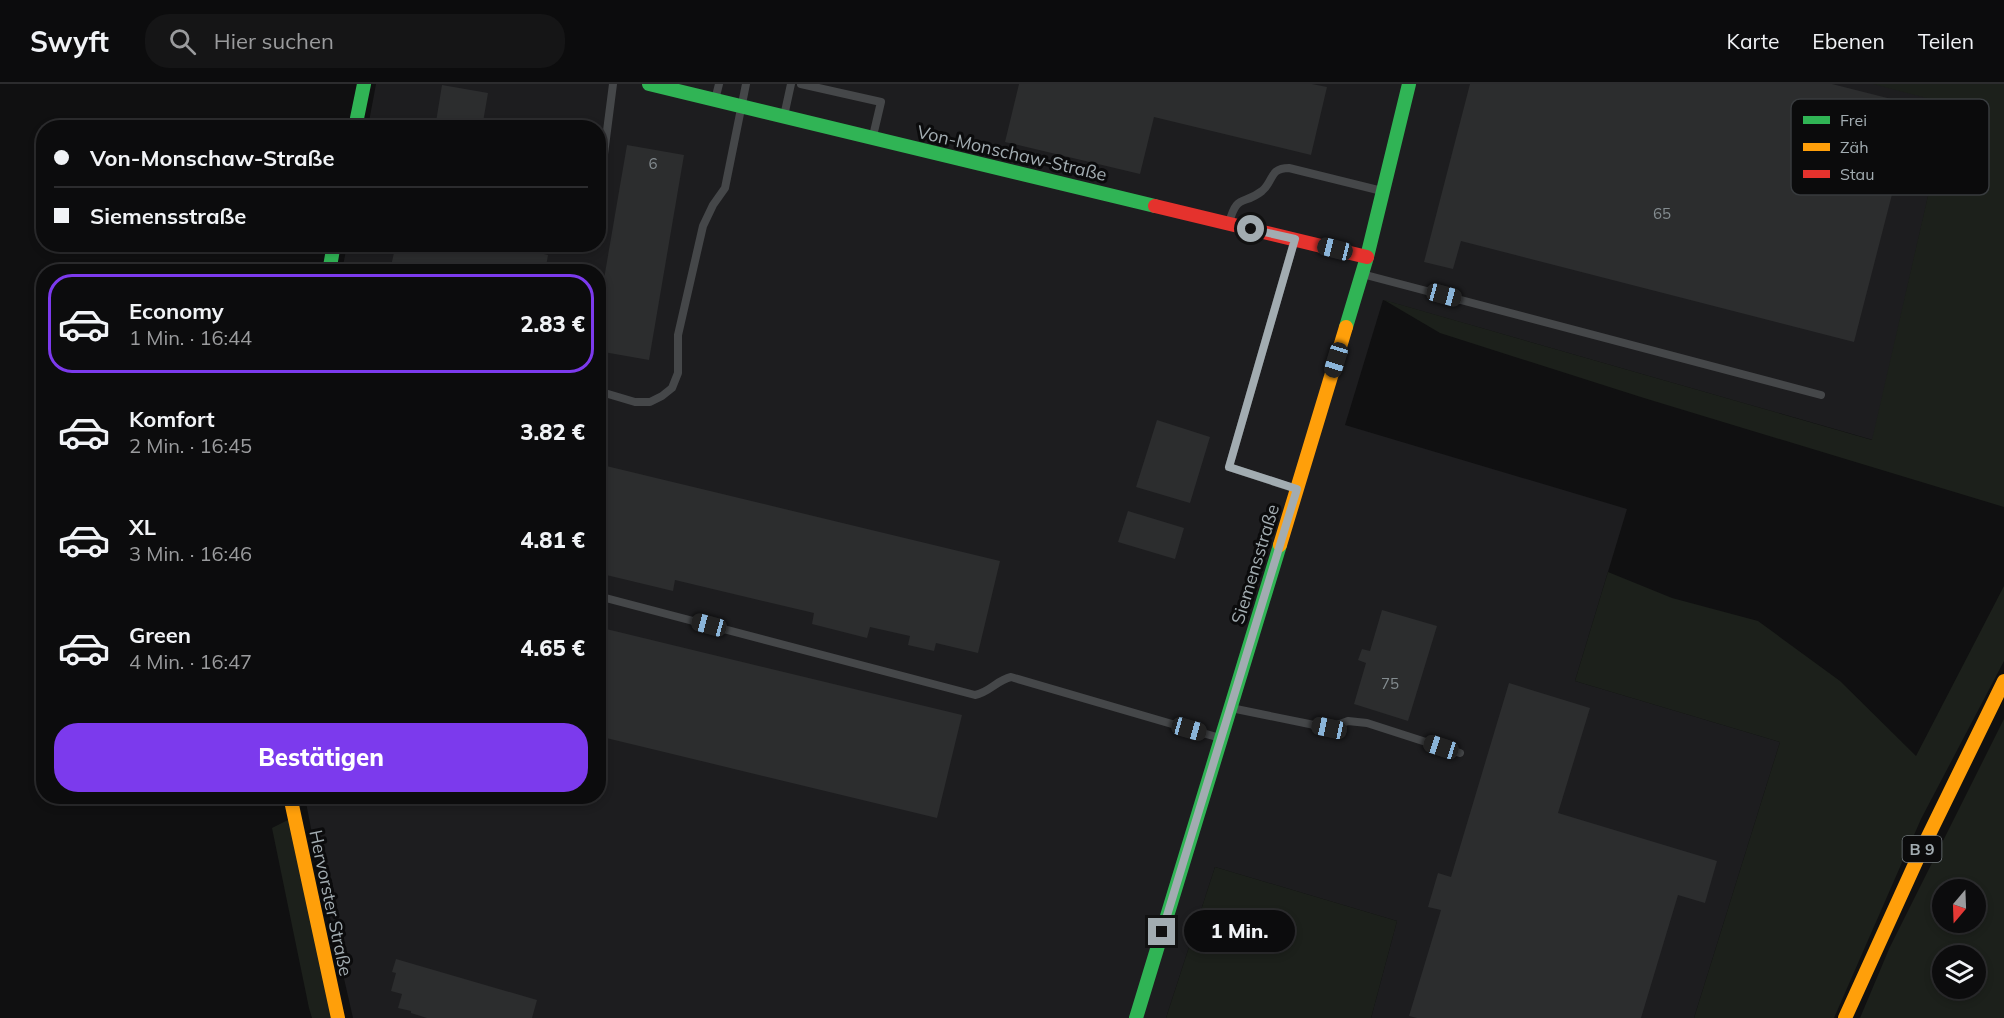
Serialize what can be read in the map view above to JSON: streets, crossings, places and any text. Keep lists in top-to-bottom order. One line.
{"streets":{"street":["Von-Monschaw-Straße","Siemensstraße","B 9","Hervorster Straße"]},"crossings":[["Von-Monschaw-Straße","Siemensstraße"]],"house_numbers":["6","65","75"],"legend":["Frei","Zäh","Stau"],"north":"bottom","page":{"header":"Swyft","search":"Hier suchen","nav":["Karte","Ebenen","Teilen"],"banner":["Von-Monschaw-Straße","Siemensstraße"],"list":[{"name":"Economy","note":"1 Min. · 16:44","value":"2.83 €"},{"name":"Komfort","note":"2 Min. · 16:45","value":"3.82 €"},{"name":"XL","note":"3 Min. · 16:46","value":"4.81 €"},{"name":"Green","note":"4 Min. · 16:47","value":"4.65 €"}],"buttons":"Bestätigen","bubble":"1 Min."}}
